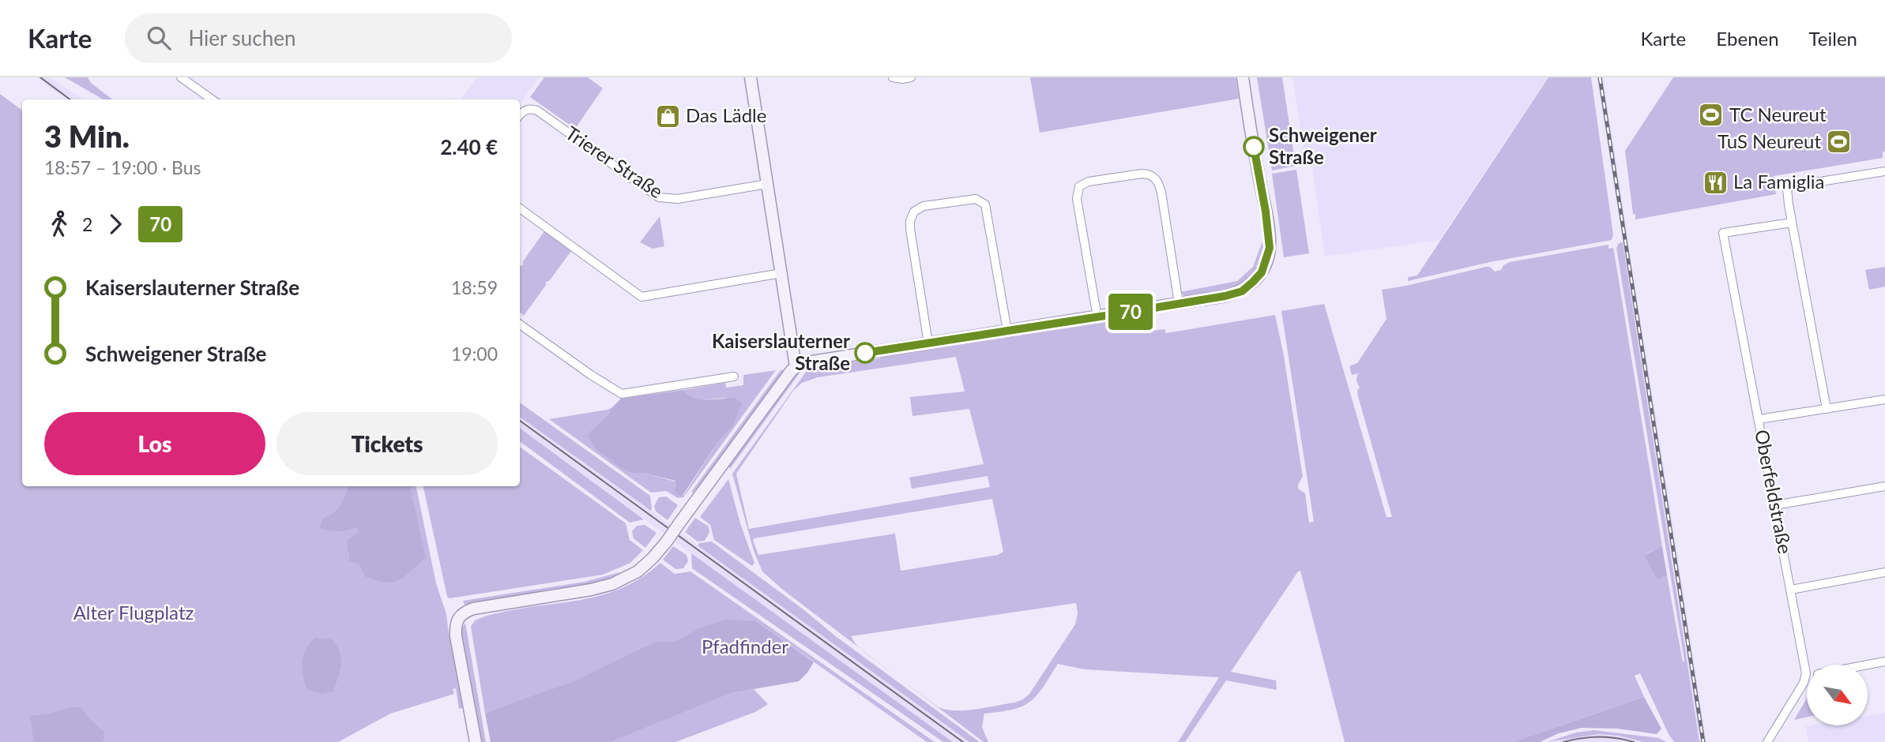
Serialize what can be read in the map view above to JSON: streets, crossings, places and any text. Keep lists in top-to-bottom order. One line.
{"streets":{"street":["Trierer Straße","Oberfeldstraße"]},"parks":["Alter Flugplatz","Pfadfinder"],"places":{"sports":["TC Neureut","TuS Neureut"],"shop":["Das Lädle"],"other":["Schweigener Straße","Kaiserslauterner Straße"],"restaurant":["La Famiglia"]},"lines":["bus line 70"],"north":"bottom right","page":{"header":"Karte","search":"Hier suchen","nav":["Karte","Ebenen","Teilen"],"on_map":"70","heading":["3 Min.","18:57 – 19:00 · Bus","2.40 €"],"legs":["2","70"],"list":[{"name":"Kaiserslauterner Straße","value":"18:59"},{"name":"Schweigener Straße","value":"19:00"}],"buttons":["Los","Tickets"]}}
